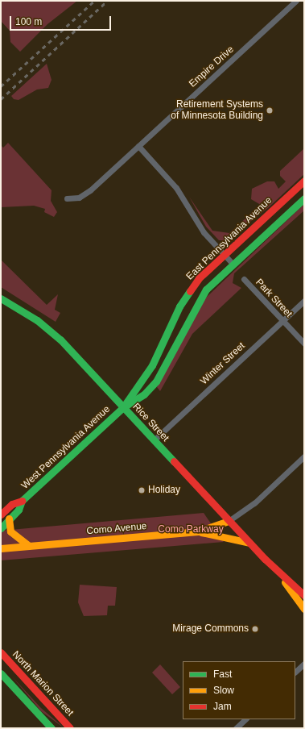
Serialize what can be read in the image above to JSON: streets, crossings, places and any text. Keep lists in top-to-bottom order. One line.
{"streets":{"main road":["East Pennsylvania Avenue","Rice Street","West Pennsylvania Avenue","Como Avenue","North Marion Street"],"street":["Empire Drive","Park Street","Winter Street"]},"crossings":[["East Pennsylvania Avenue","Rice Street"],["East Pennsylvania Avenue","West Pennsylvania Avenue"],["Park Street","Winter Street"],["Winter Street","Rice Street"],["Rice Street","West Pennsylvania Avenue"],["Rice Street","Como Avenue"]],"parks":["Como Parkway"],"places":["Retirement Systems of Minnesota Building","Holiday","Mirage Commons"],"legend":["Fast","Slow","Jam"],"scale_bar":"100 m"}
